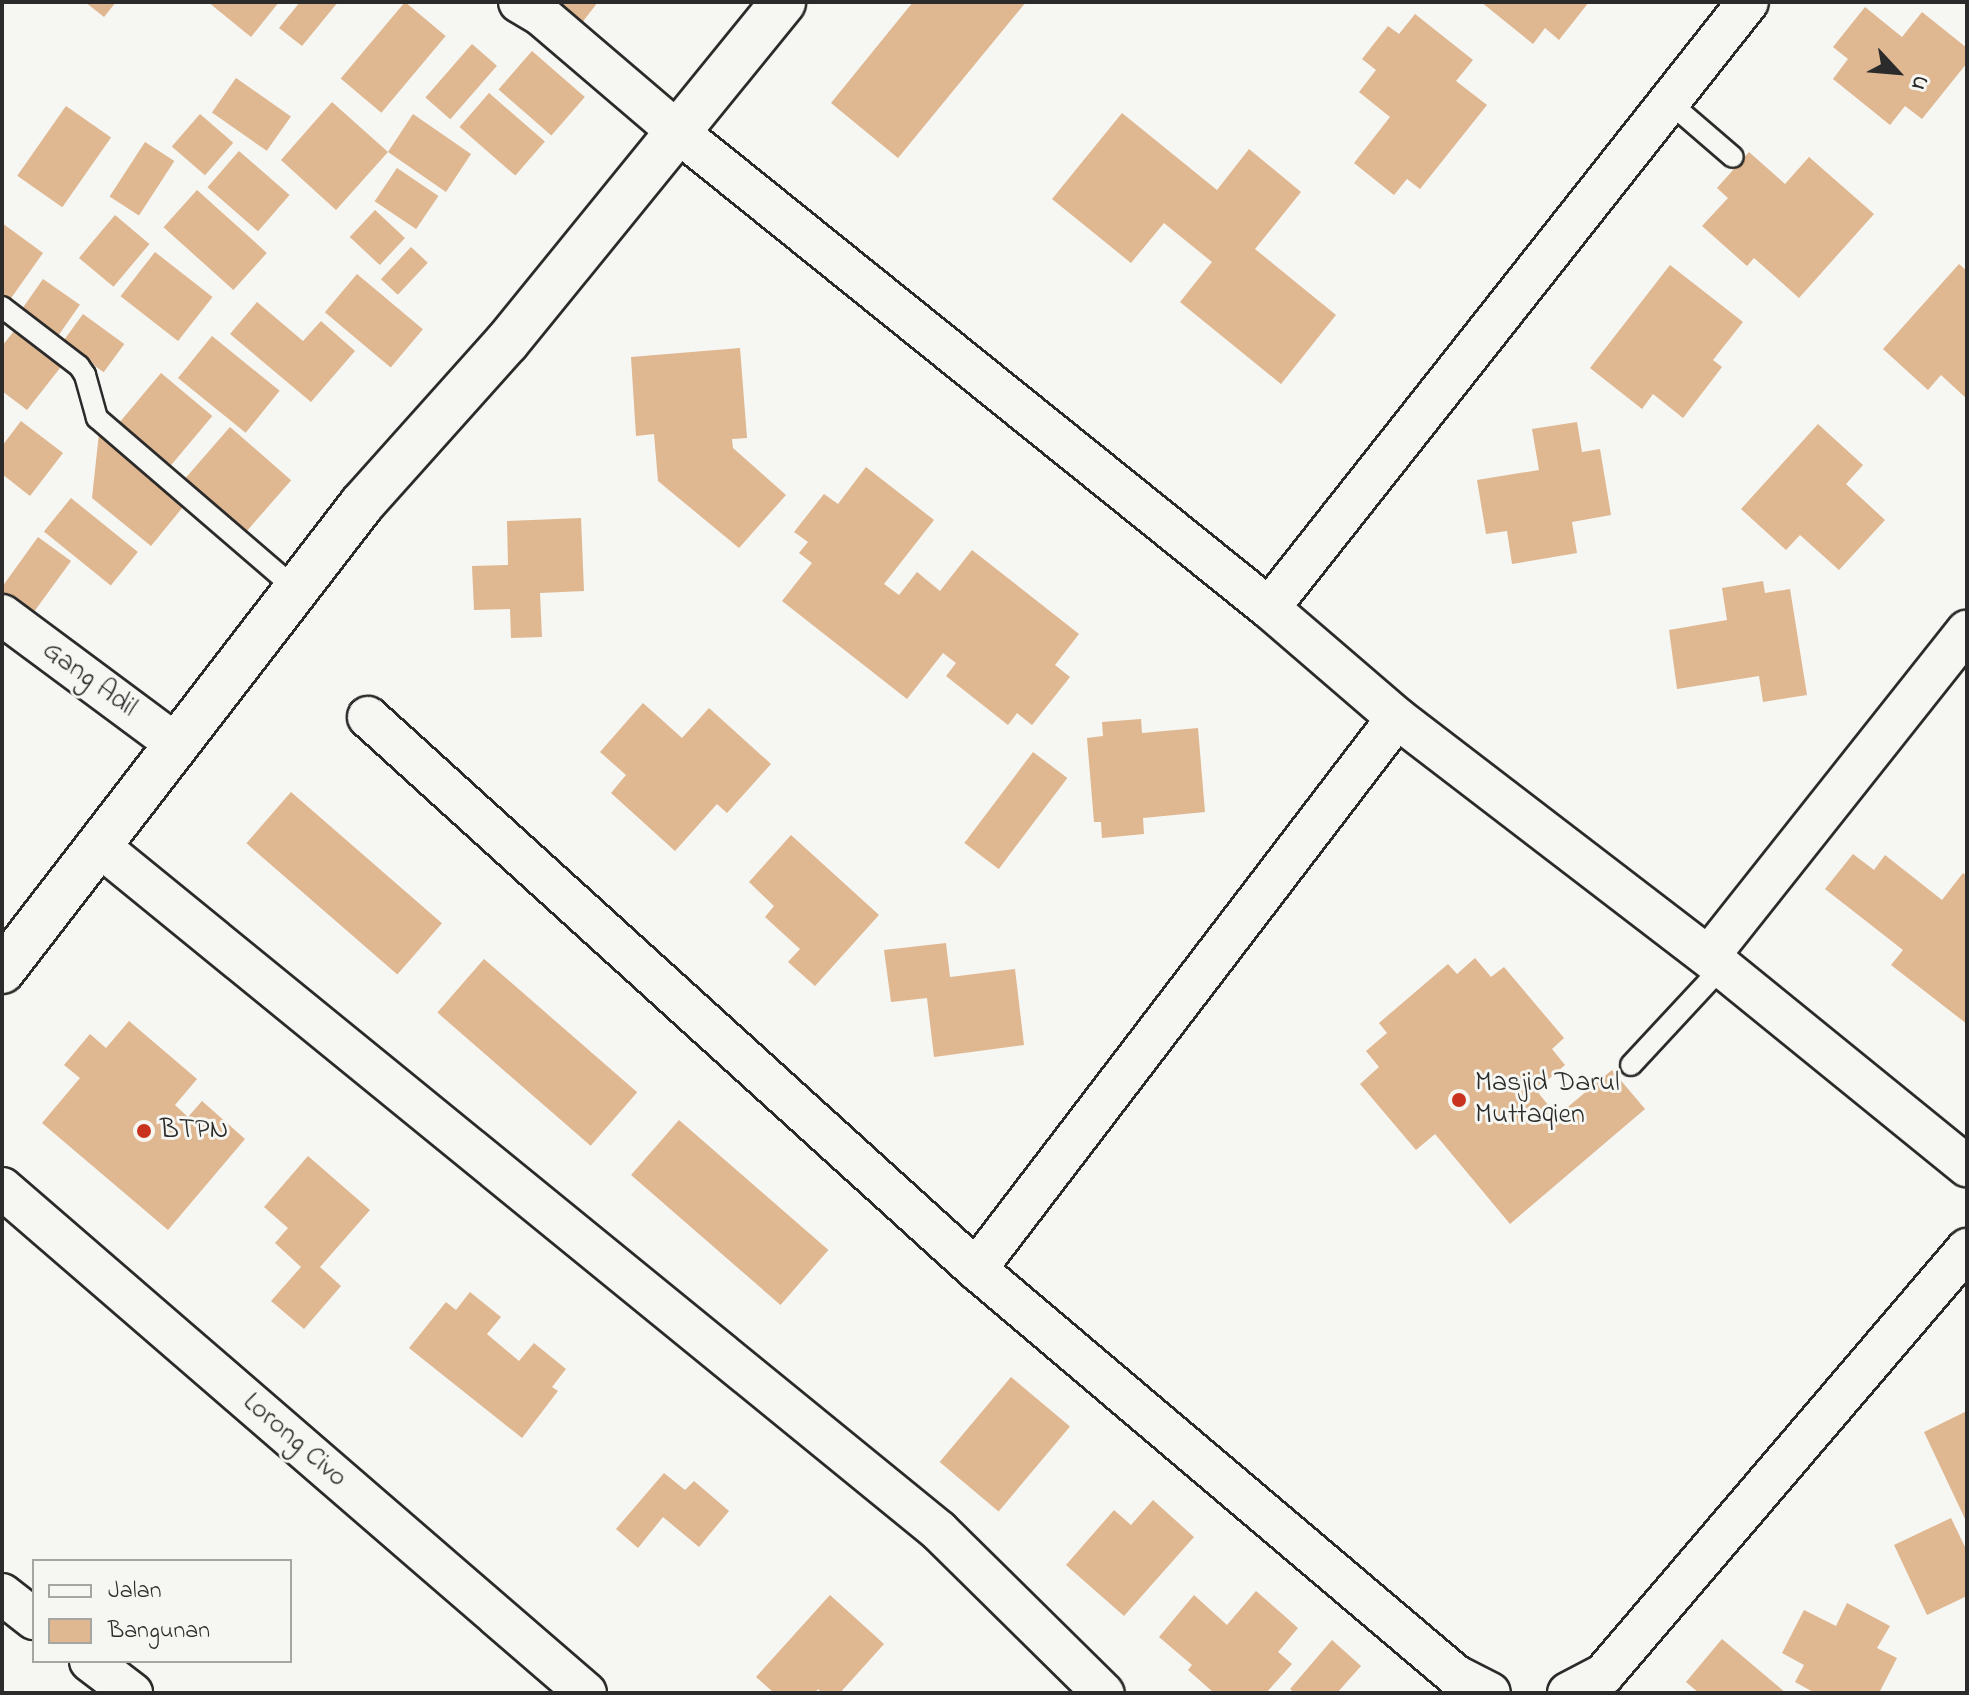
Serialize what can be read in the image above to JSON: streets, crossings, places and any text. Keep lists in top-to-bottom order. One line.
{"streets":{"street":["Gang Adil","Lorong Civo"]},"places":["Masjid Darul Muttaqien","BTPN"],"legend":["Jalan","Bangunan"],"north":"bottom right"}
